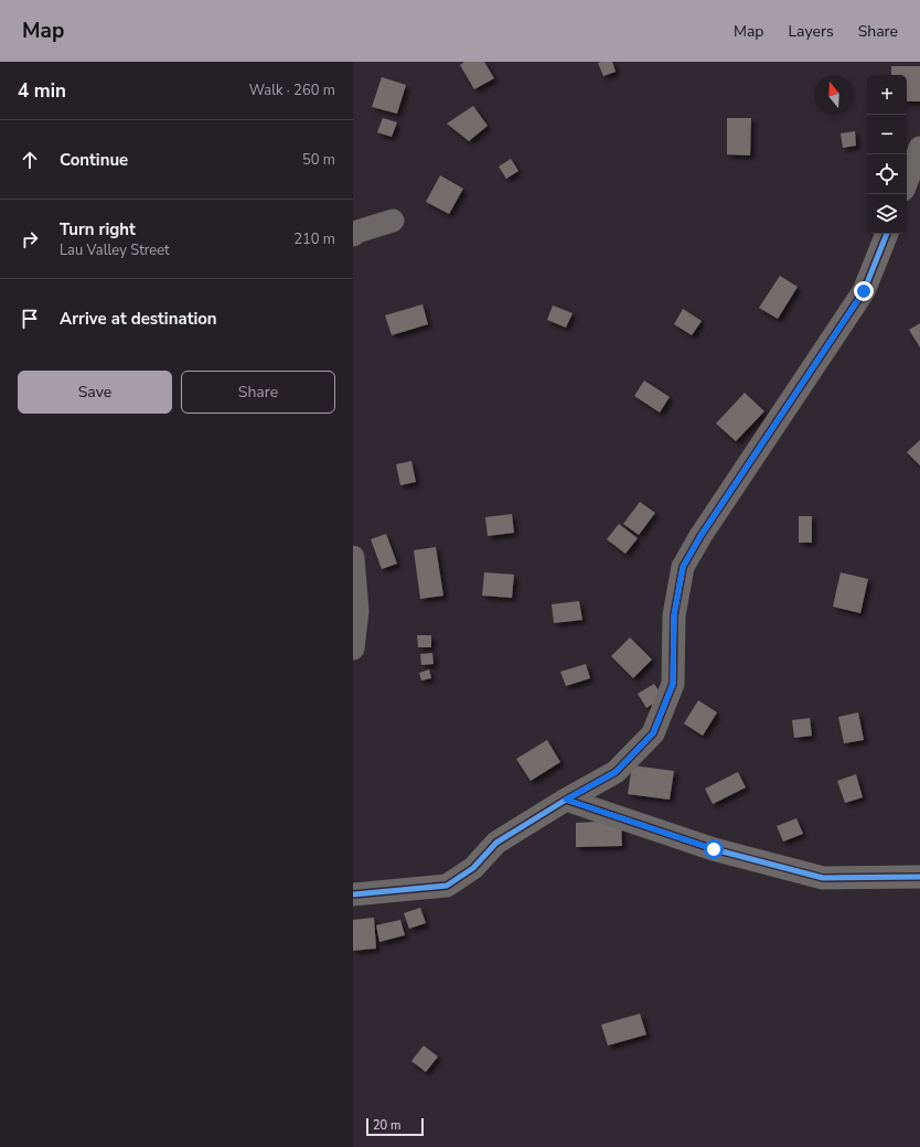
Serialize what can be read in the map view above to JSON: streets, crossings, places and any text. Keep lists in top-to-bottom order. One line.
{"scale_bar":"20 m","north":"top","page":{"header":"Map","nav":["Map","Layers","Share"],"heading":["4 min","Walk · 260 m"],"map_buttons":["+","−"],"list":[["Continue","50 m"],["Turn right","Lau Valley Street","210 m"],"Arrive at destination"],"buttons":["Save","Share"],"scale":"20 m"}}
